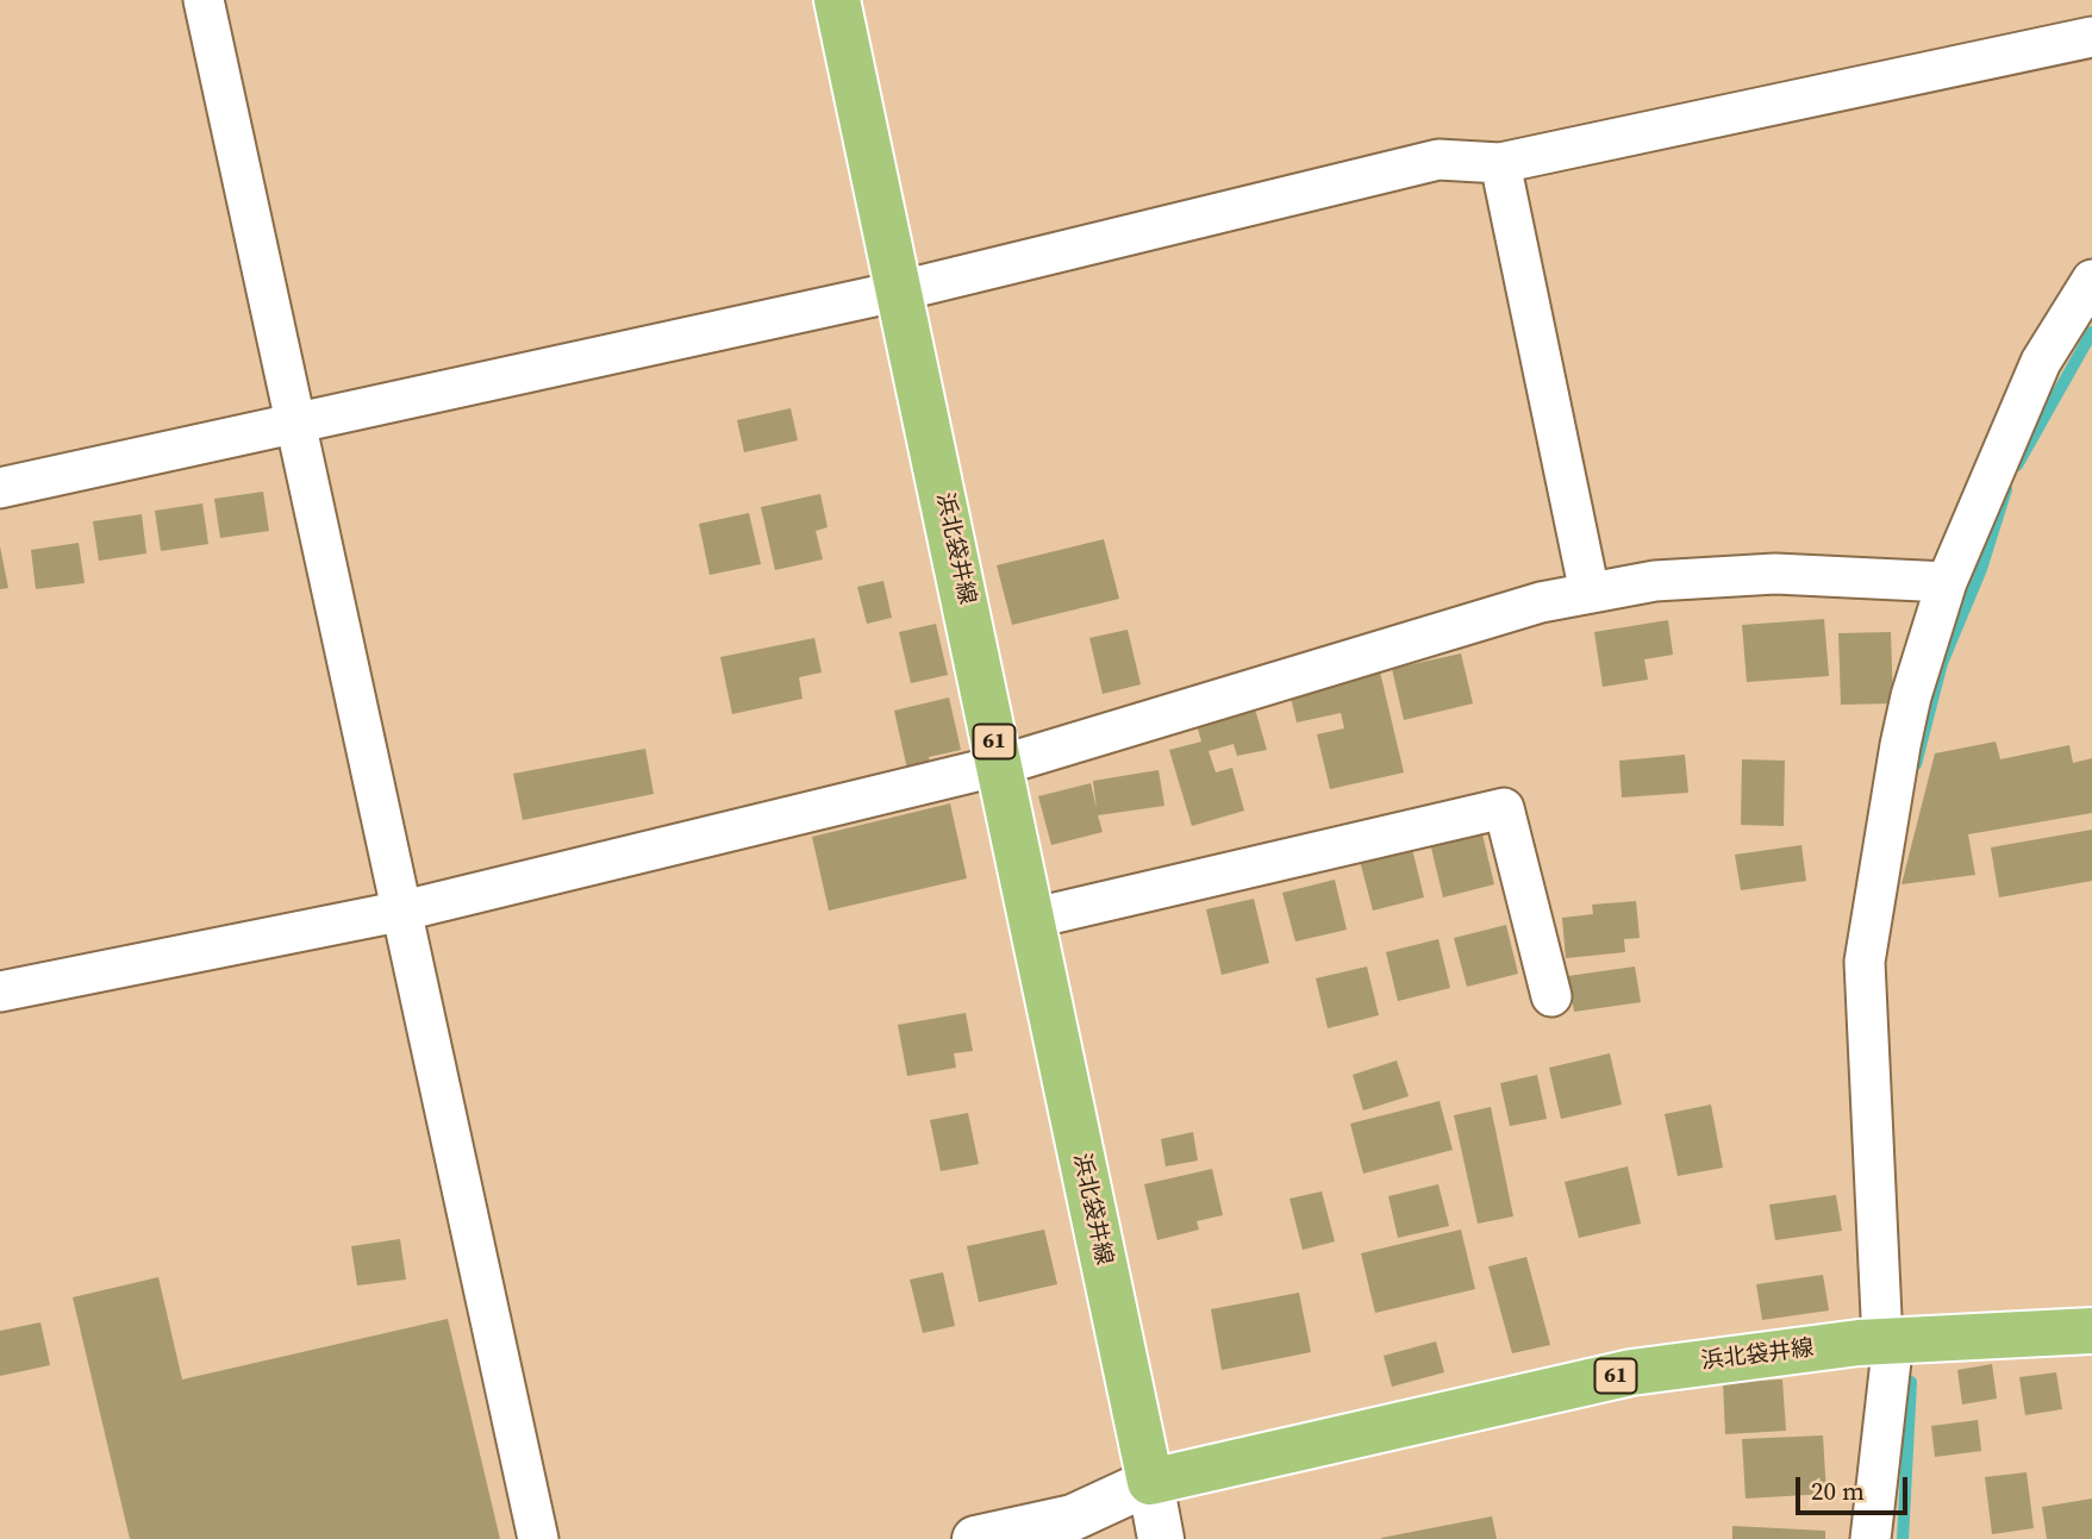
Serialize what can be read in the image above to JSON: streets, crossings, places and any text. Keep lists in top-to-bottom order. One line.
{"streets":{"main road":["浜北袋井線","61"]},"scale_bar":"20 m"}
